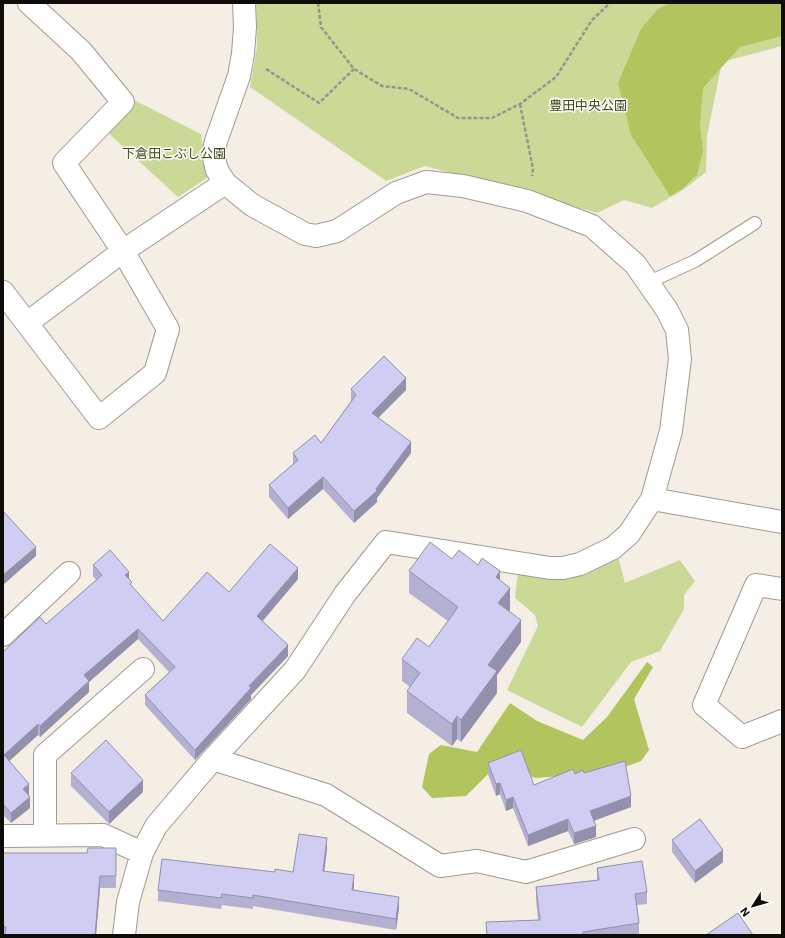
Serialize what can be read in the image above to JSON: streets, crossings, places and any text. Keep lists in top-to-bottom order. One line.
{"parks":["豊田中央公園","下倉田こぶし公園"],"north":"bottom left"}
